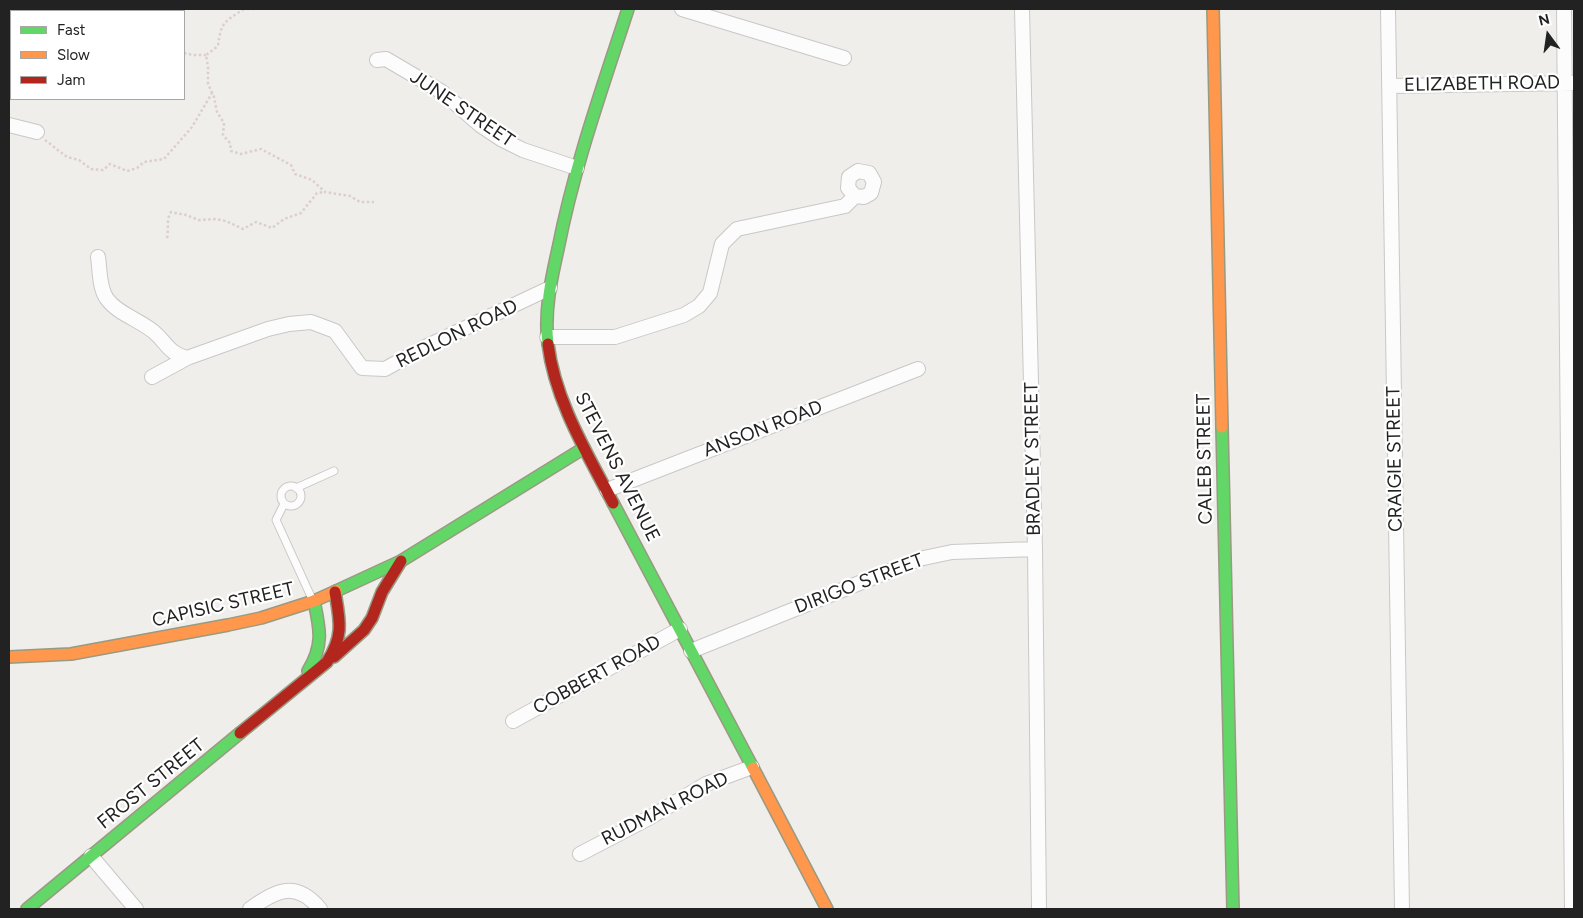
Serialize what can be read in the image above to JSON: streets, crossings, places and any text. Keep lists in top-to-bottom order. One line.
{"streets":{"street":["ELIZABETH ROAD","JUNE STREET","REDLON ROAD","ANSON ROAD","BRADLEY STREET","CALEB STREET","CRAIGIE STREET","STEVENS AVENUE","DIRIGO STREET","CAPISIC STREET","COBBERT ROAD","FROST STREET","RUDMAN ROAD"]},"crossings":[["ELIZABETH ROAD","CRAIGIE STREET"],["JUNE STREET","STEVENS AVENUE"],["REDLON ROAD","STEVENS AVENUE"],["ANSON ROAD","STEVENS AVENUE"],["BRADLEY STREET","DIRIGO STREET"],["STEVENS AVENUE","DIRIGO STREET"],["STEVENS AVENUE","CAPISIC STREET"],["STEVENS AVENUE","COBBERT ROAD"],["STEVENS AVENUE","RUDMAN ROAD"],["CAPISIC STREET","FROST STREET"]],"legend":["Fast","Slow","Jam"],"north":"top"}
